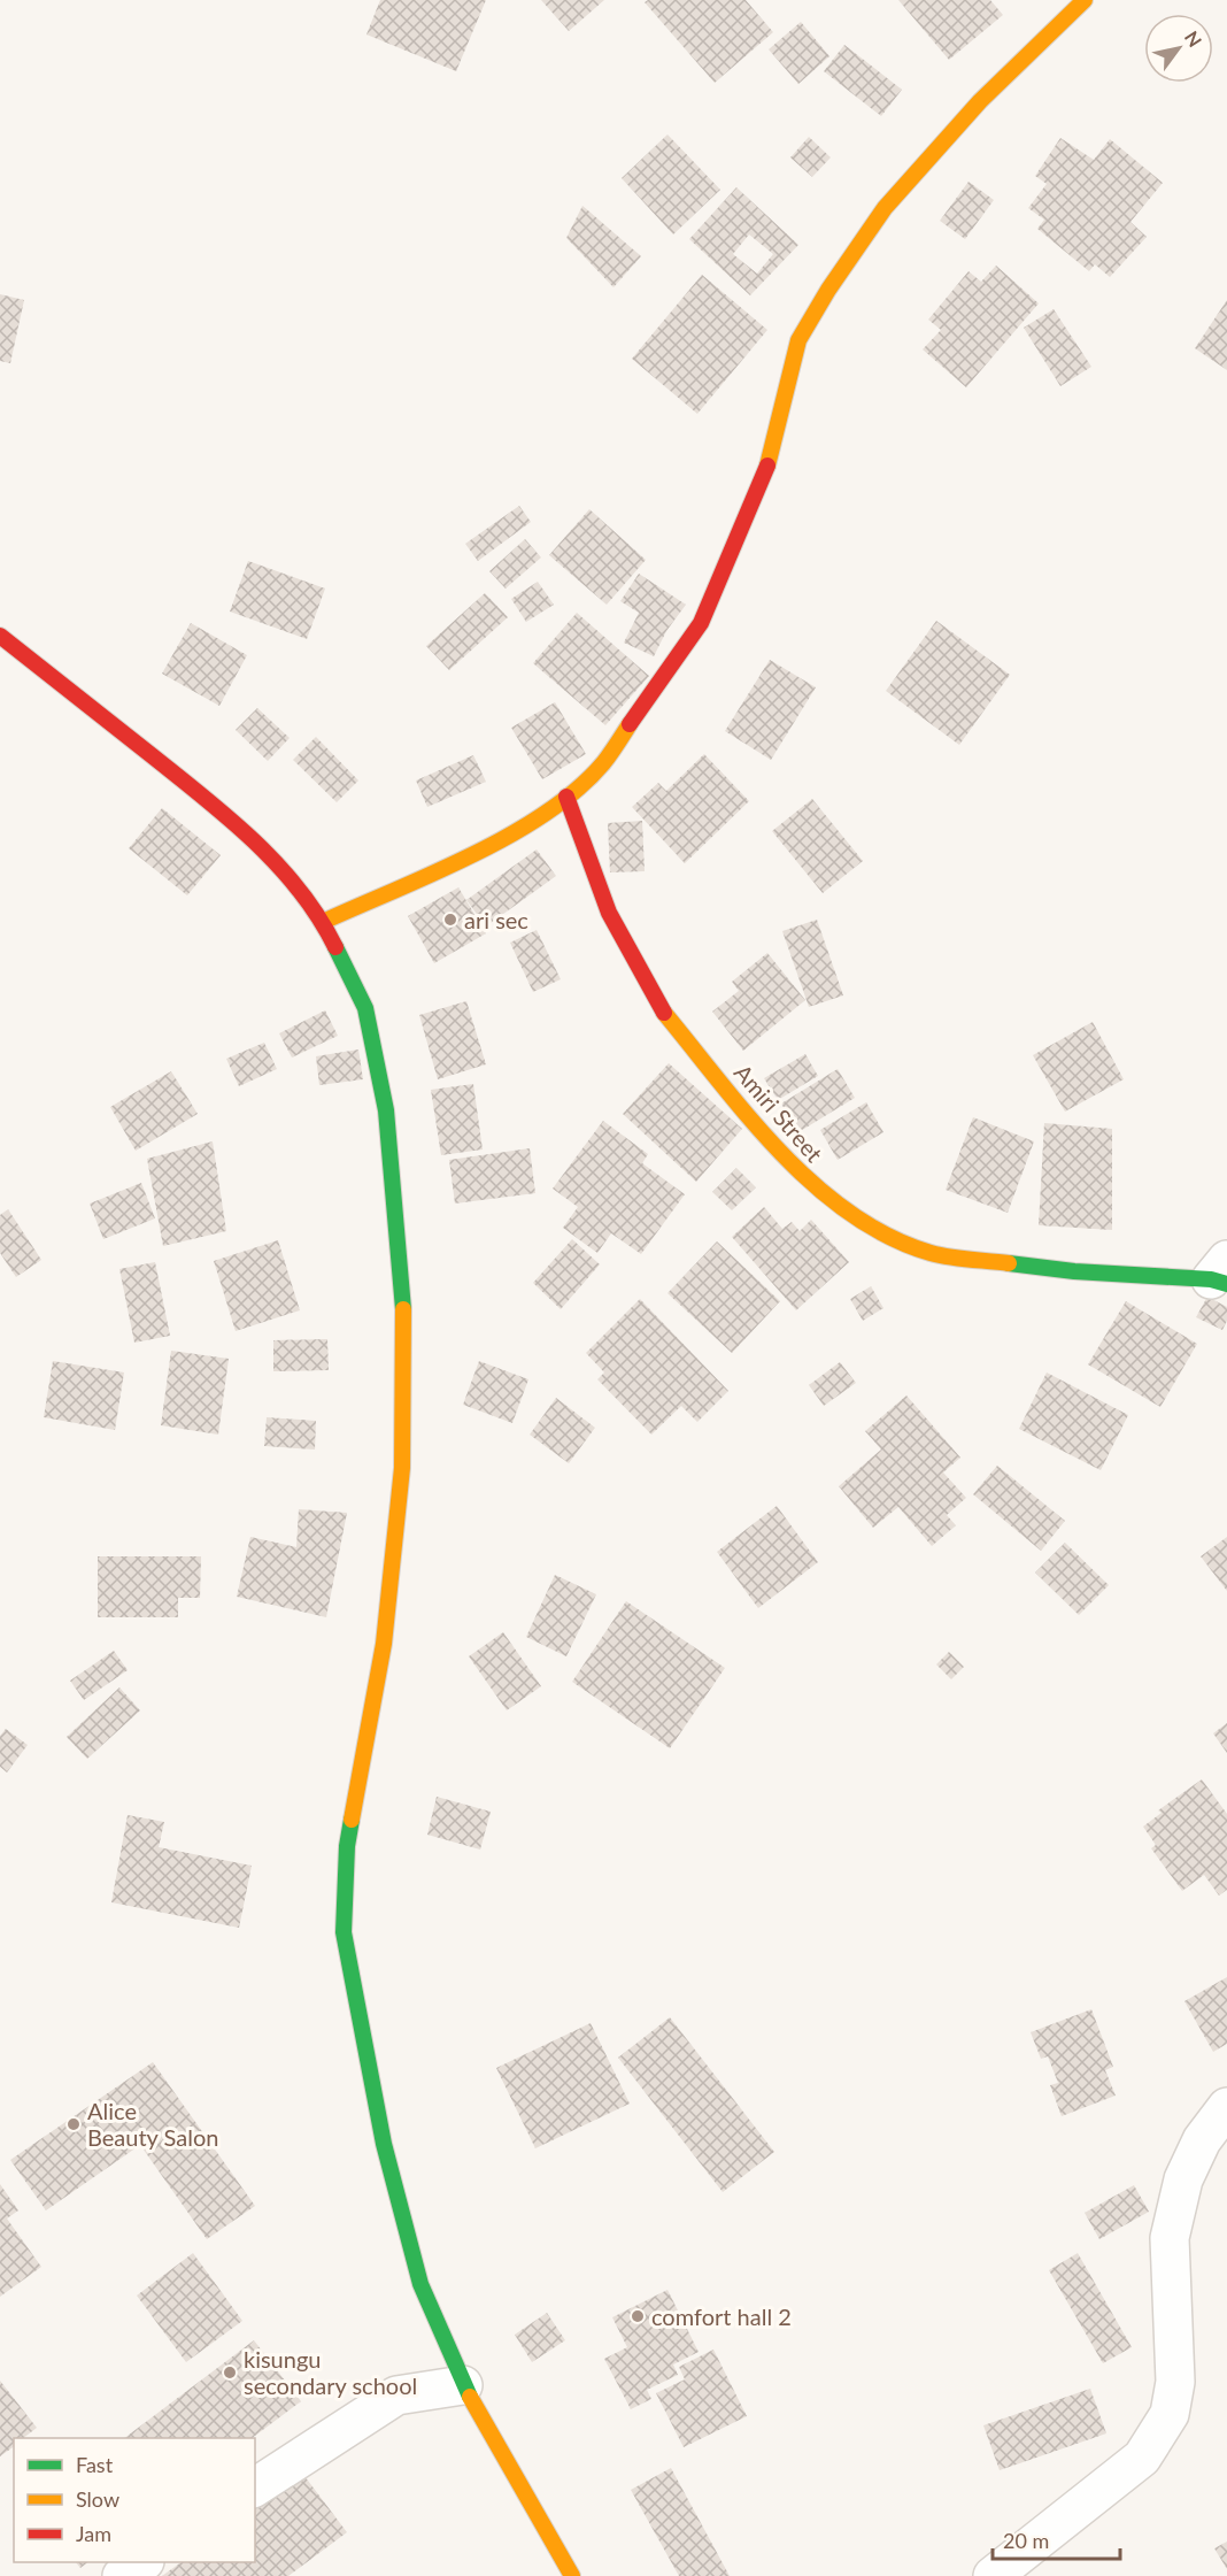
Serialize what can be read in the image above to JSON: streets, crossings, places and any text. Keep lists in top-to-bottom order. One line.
{"streets":{"street":["Amiri Street"]},"places":["ari sec","Alice Beauty Salon","comfort hall 2","kisungu secondary school"],"legend":["Fast","Slow","Jam"],"scale_bar":"20 m","north":"top right"}
